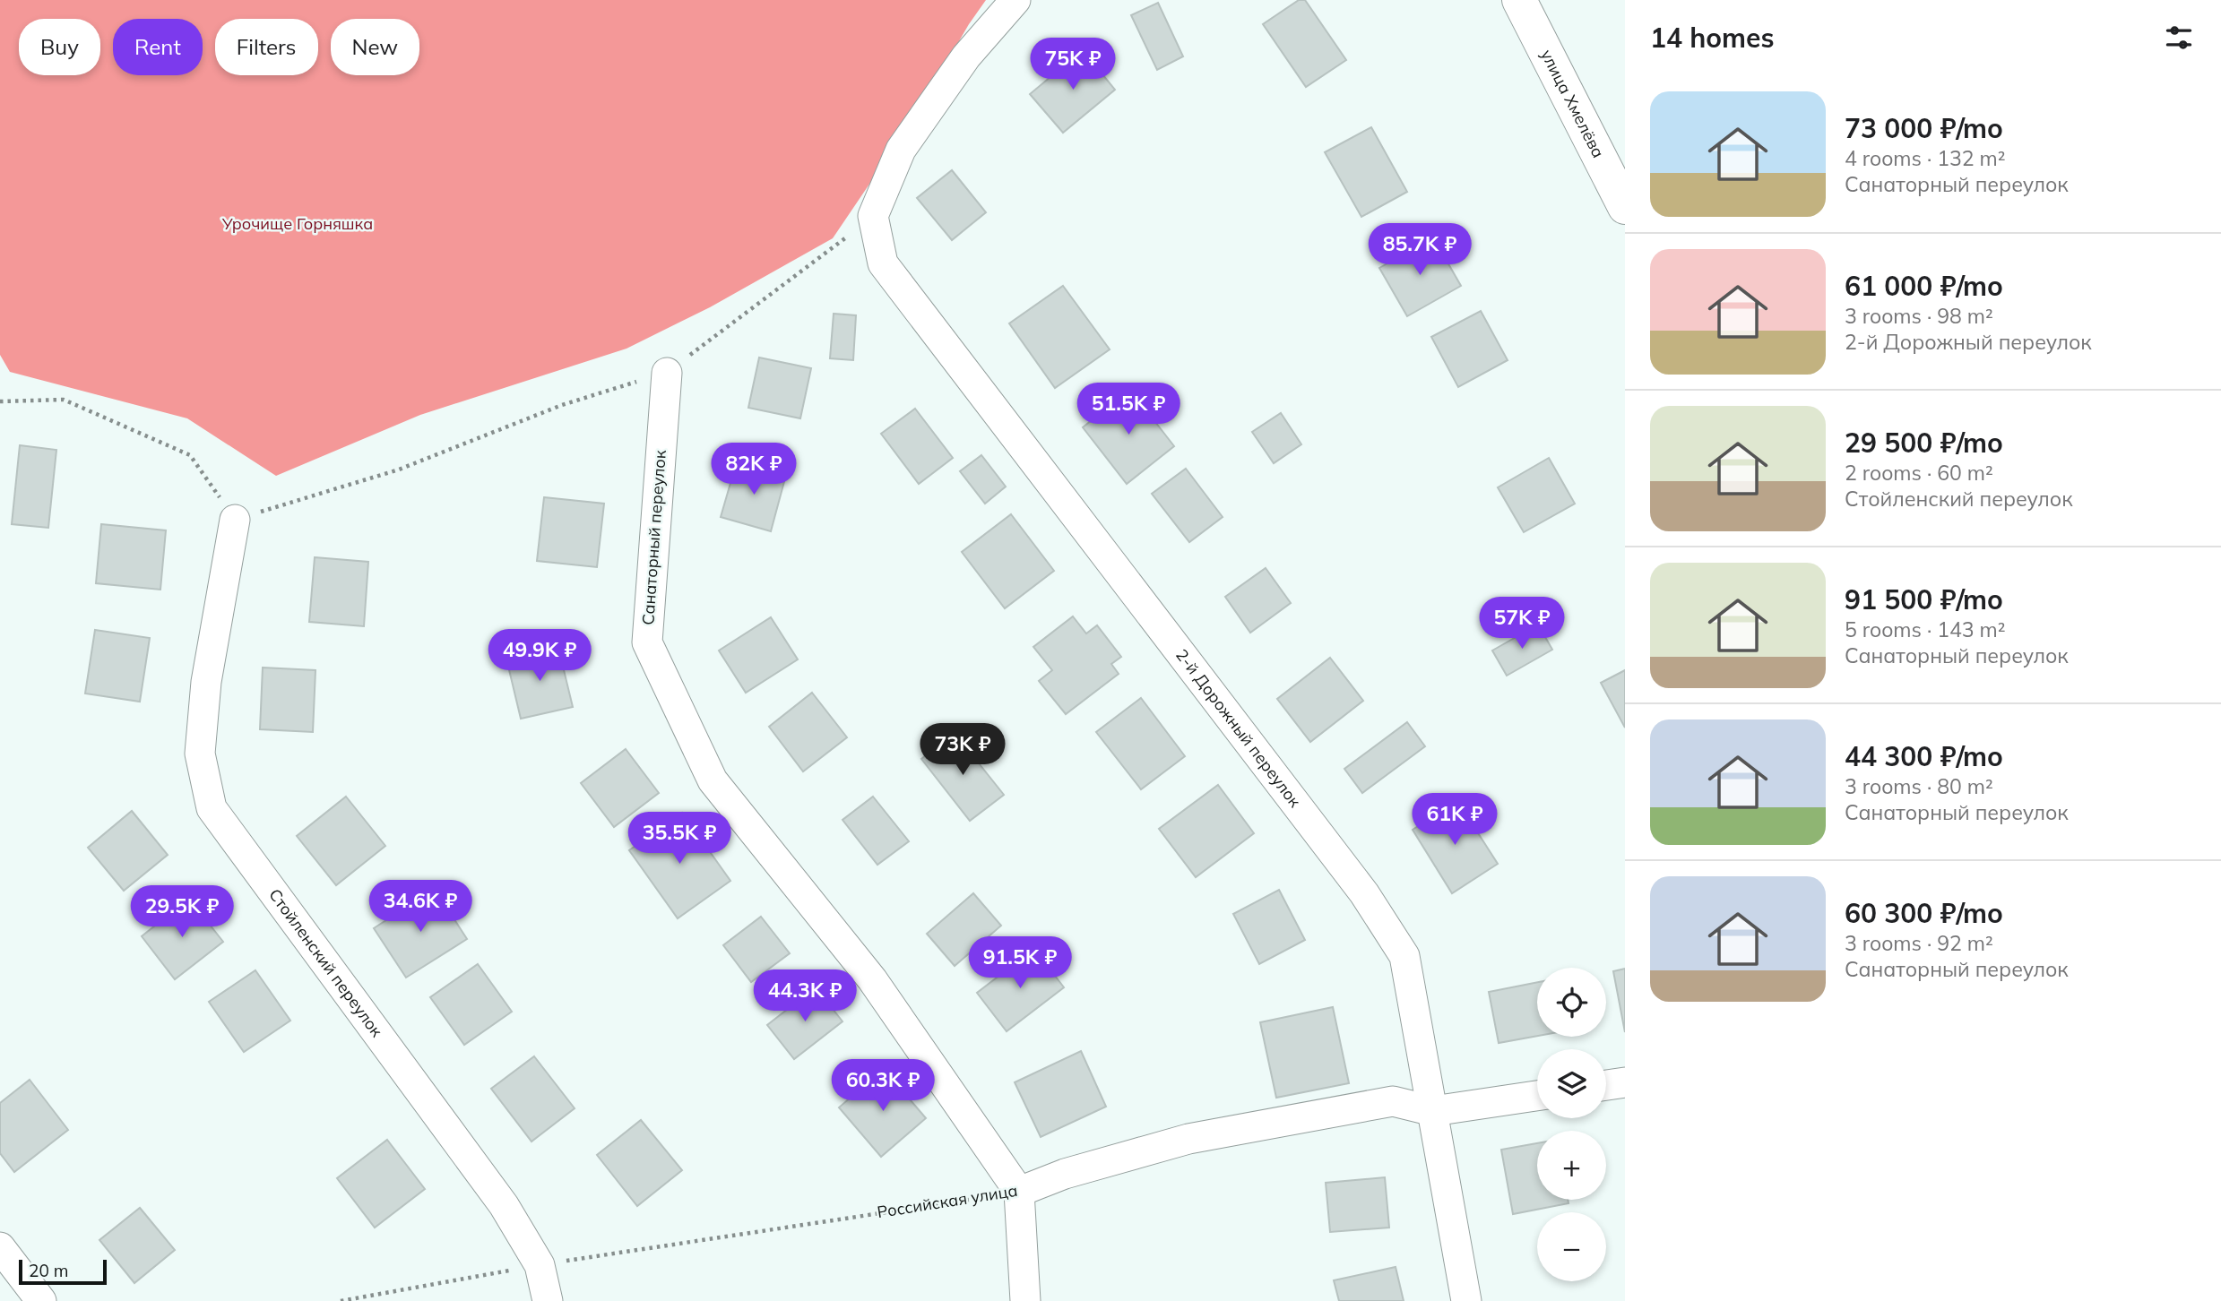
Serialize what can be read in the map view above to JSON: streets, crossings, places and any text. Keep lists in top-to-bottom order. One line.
{"streets":{"main road":["улица Хмелёва"],"street":["Санаторный переулок","2-й Дорожный переулок","Стойленский переулок","Российская улица"]},"crossings":[["Санаторный переулок","Российская улица"],["2-й Дорожный переулок","Российская улица"],["Стойленский переулок","Российская улица"]],"parks":["Урочище Горняшка"],"scale_bar":"20 m","page":{"heading":"14 homes","chip":["Buy","Rent","Filters","New"],"price":["75K ₽","85.7K ₽","51.5K ₽","82K ₽","57K ₽","49.9K ₽","73K ₽","61K ₽","35.5K ₽","34.6K ₽","29.5K ₽","91.5K ₽","44.3K ₽","60.3K ₽"],"list":[{"name":"73 000 ₽/mo","note":"4 rooms · 132 m² · Санаторный переулок"},{"name":"61 000 ₽/mo","note":"3 rooms · 98 m² · 2-й Дорожный переулок"},{"name":"29 500 ₽/mo","note":"2 rooms · 60 m² · Стойленский переулок"},{"name":"91 500 ₽/mo","note":"5 rooms · 143 m² · Санаторный переулок"},{"name":"44 300 ₽/mo","note":"3 rooms · 80 m² · Санаторный переулок"},{"name":"60 300 ₽/mo","note":"3 rooms · 92 m² · Санаторный переулок"}],"map_buttons":["+","−"],"scale":"20 m"}}
